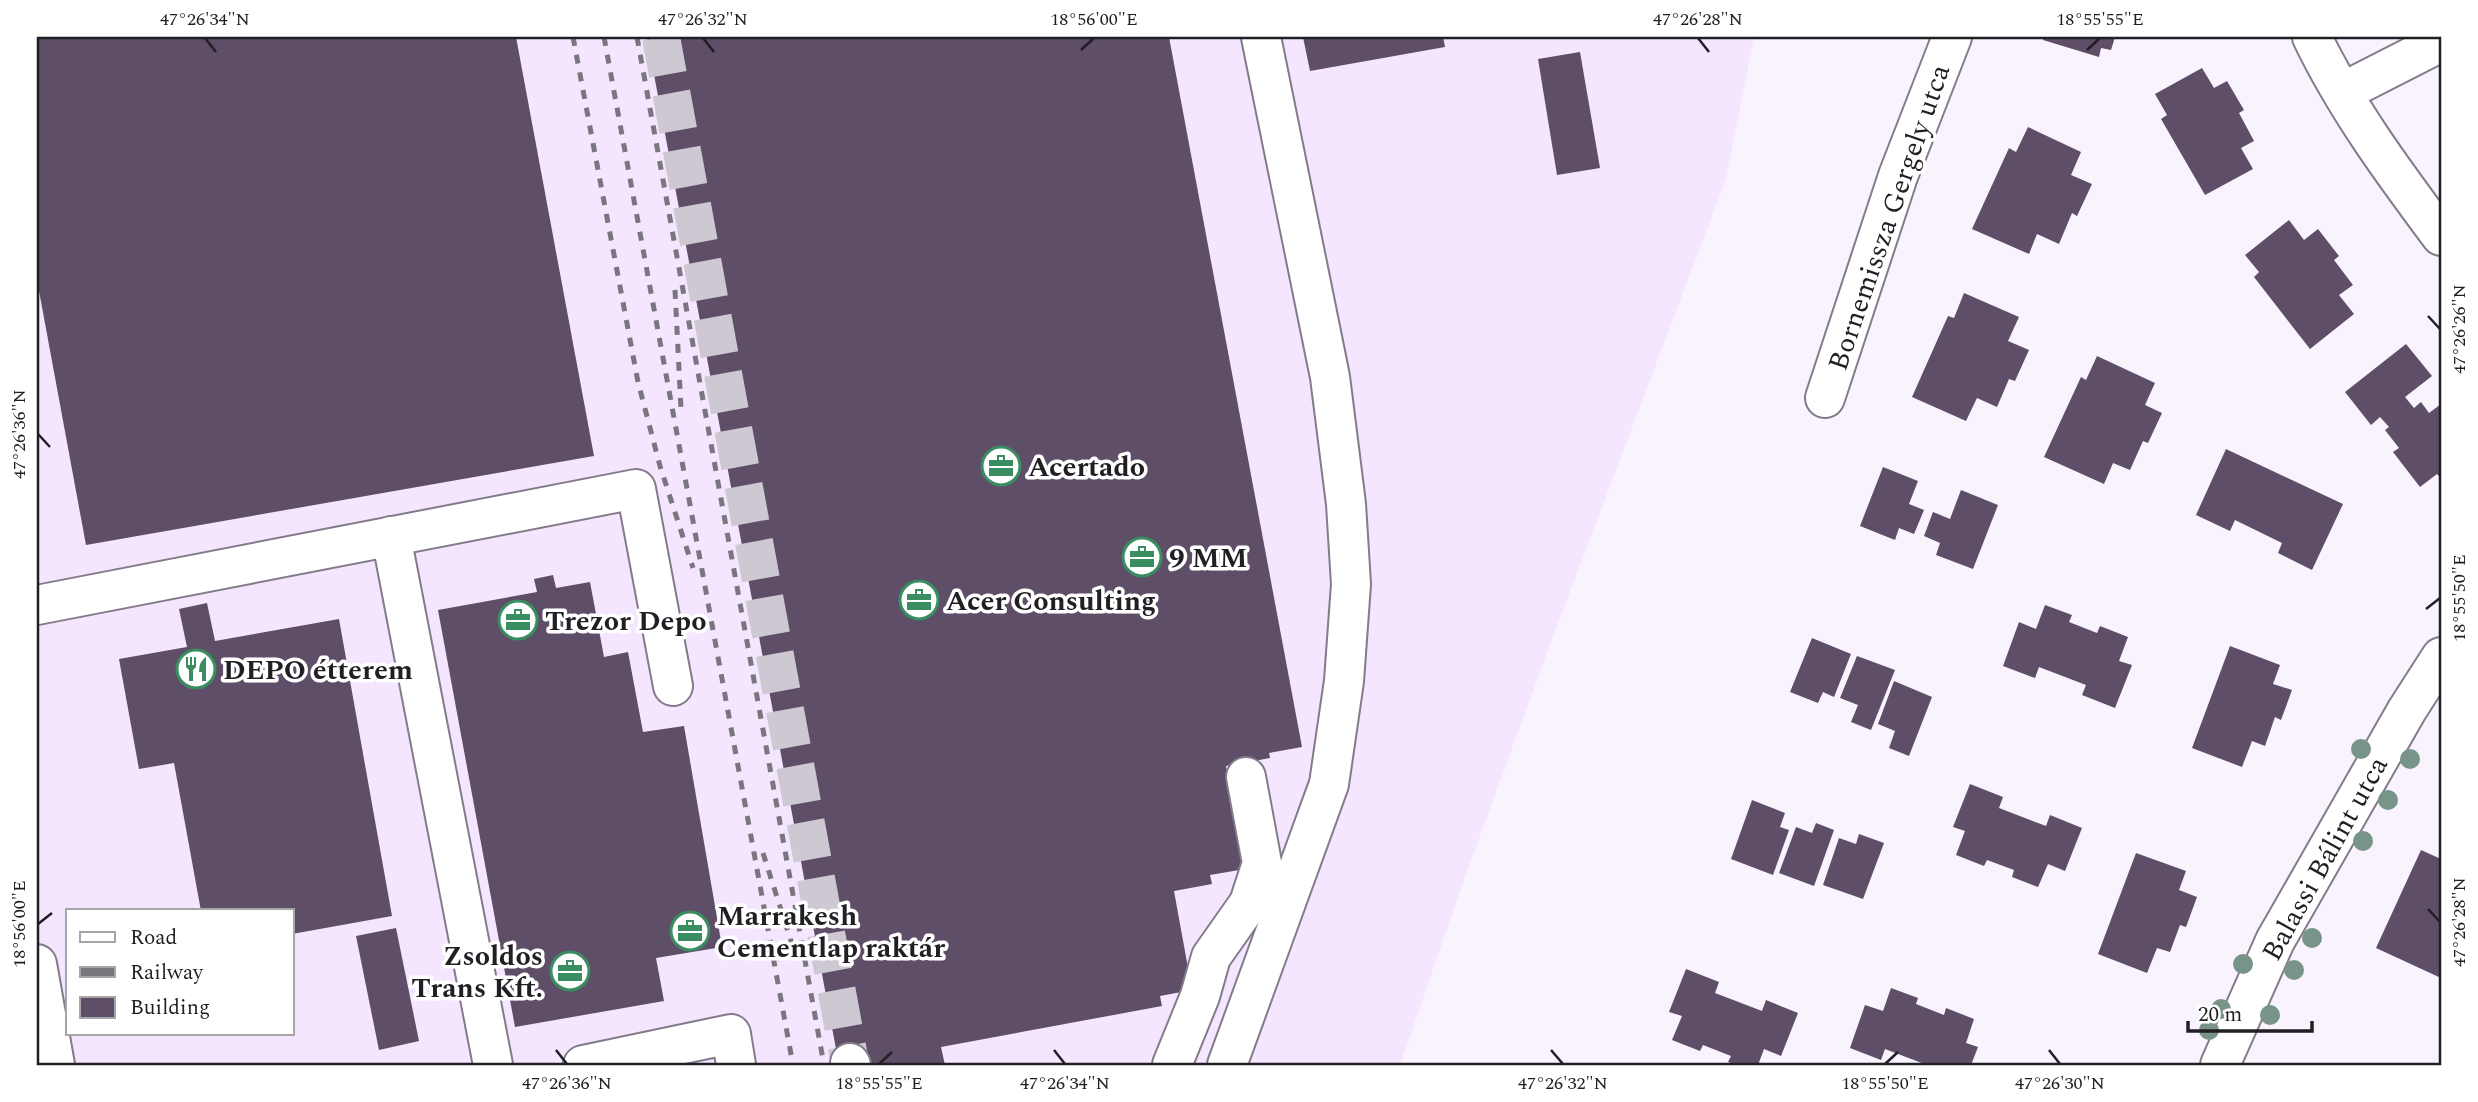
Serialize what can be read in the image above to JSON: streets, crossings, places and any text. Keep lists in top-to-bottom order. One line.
{"streets":{"street":["Bornemissza Gergely utca","Balassi Bálint utca"]},"places":{"office":["Acertado","9 MM","Acer Consulting","Trezor Depo","Marrakesh Cementlap raktár","Zsoldos Trans Kft."],"restaurant":["DEPO étterem"]},"legend":["Road","Railway","Building"],"scale_bar":"20 m","coordinates":["47°26'34\"N","47°26'32\"N","18°56'00\"E","47°26'28\"N","18°55'55\"E","47°26'26\"N","47°26'36\"N","18°55'50\"E","47°26'30\"N"]}
